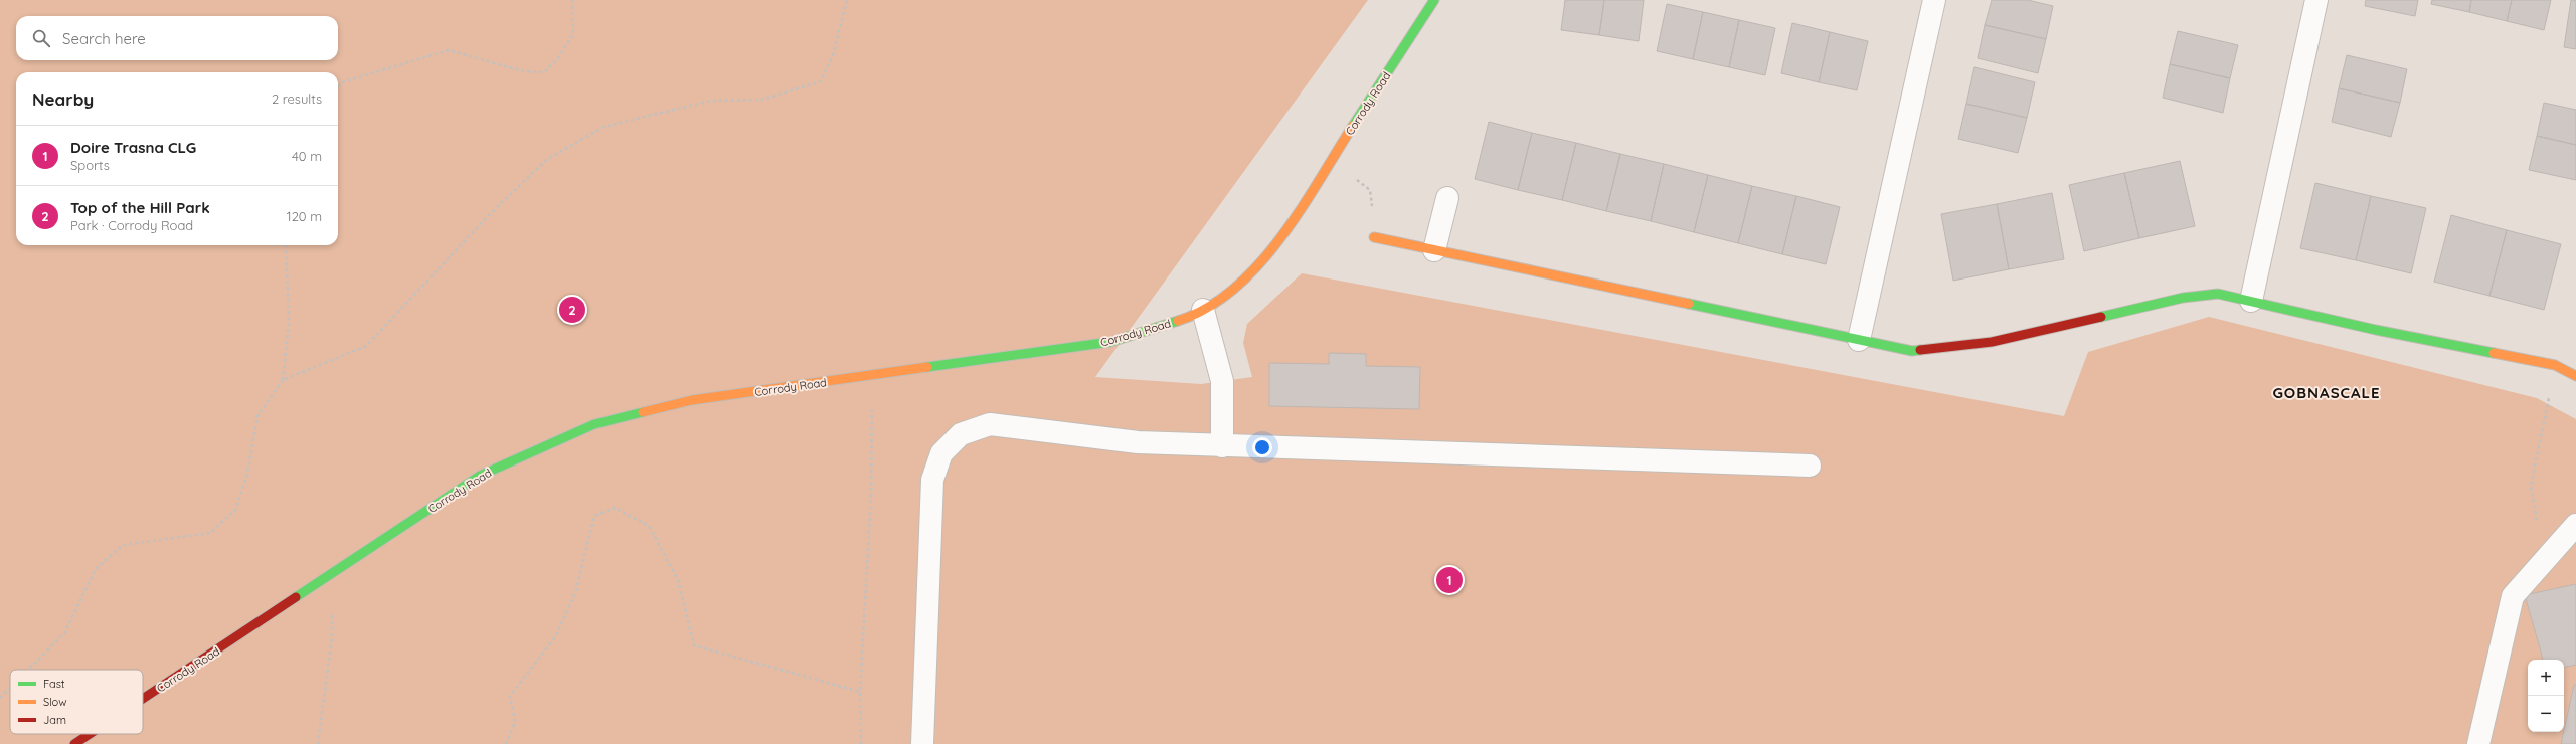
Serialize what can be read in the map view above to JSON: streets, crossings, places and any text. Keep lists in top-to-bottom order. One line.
{"streets":{"street":["Corrody Road"]},"districts":["GOBNASCALE"],"legend":["Fast","Slow","Jam"],"page":{"search":"Search here","heading":["Nearby","2 results"],"list":[{"mark":"1","name":"Doire Trasna CLG","note":"Sports","value":"40 m"},{"mark":"2","name":"Top of the Hill Park","note":"Park · Corrody Road","value":"120 m"}],"pins":["2","1"],"map_buttons":["+","−"]}}
